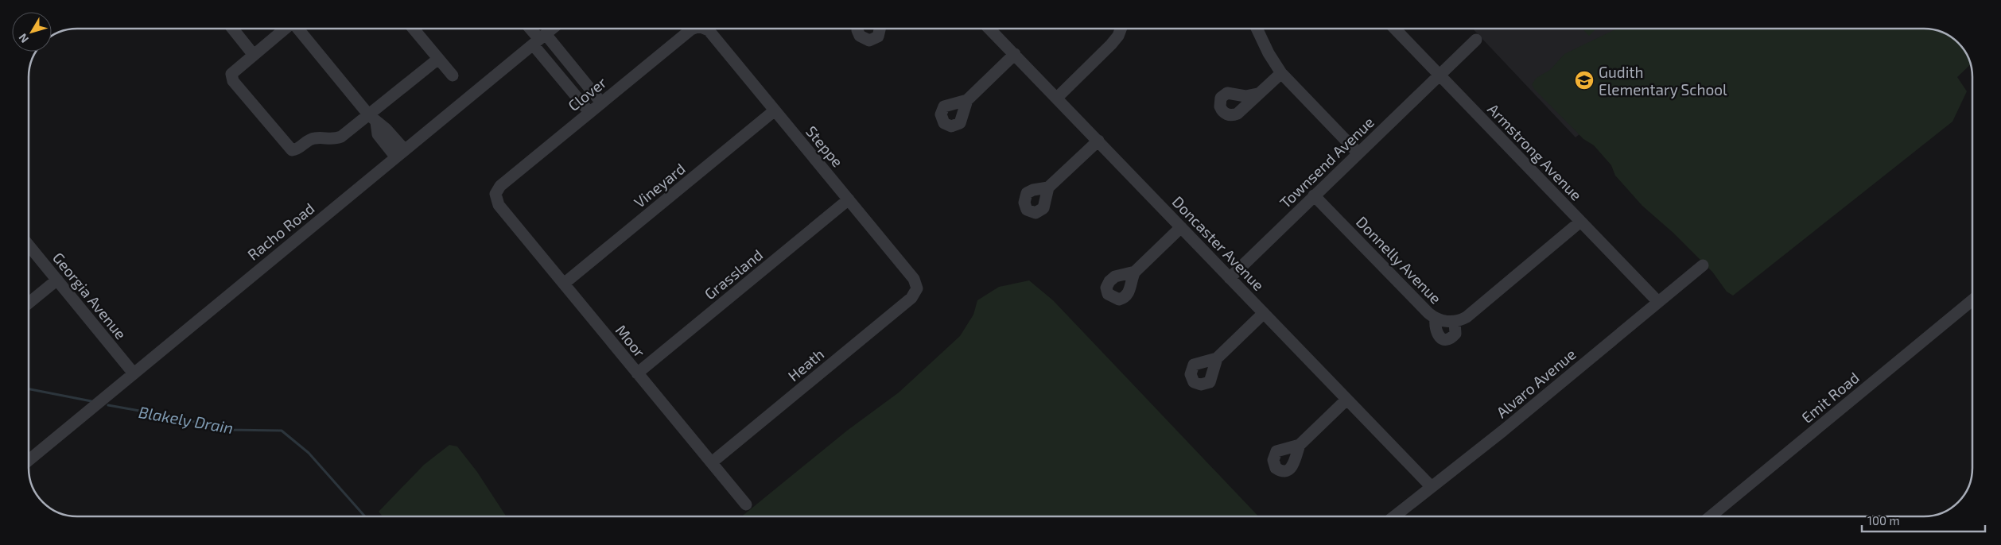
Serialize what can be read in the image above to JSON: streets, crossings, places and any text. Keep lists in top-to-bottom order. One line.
{"streets":{"street":["Clover","Steppe","Armstrong Avenue","Townsend Avenue","Vineyard","Racho Road","Doncaster Avenue","Donnelly Avenue","Grassland","Georgia Avenue","Moor","Heath","Alvaro Avenue","Emit Road"]},"crossings":[["Clover","Moor"],["Steppe","Vineyard"],["Steppe","Grassland"],["Steppe","Heath"],["Armstrong Avenue","Townsend Avenue"],["Armstrong Avenue","Alvaro Avenue"],["Townsend Avenue","Doncaster Avenue"],["Townsend Avenue","Donnelly Avenue"],["Vineyard","Moor"],["Racho Road","Georgia Avenue"],["Doncaster Avenue","Alvaro Avenue"],["Grassland","Moor"],["Moor","Heath"]],"water":["Blakely Drain"],"places":{"school or university":["Gudith Elementary School"]},"scale_bar":"100 m","north":"bottom left"}
